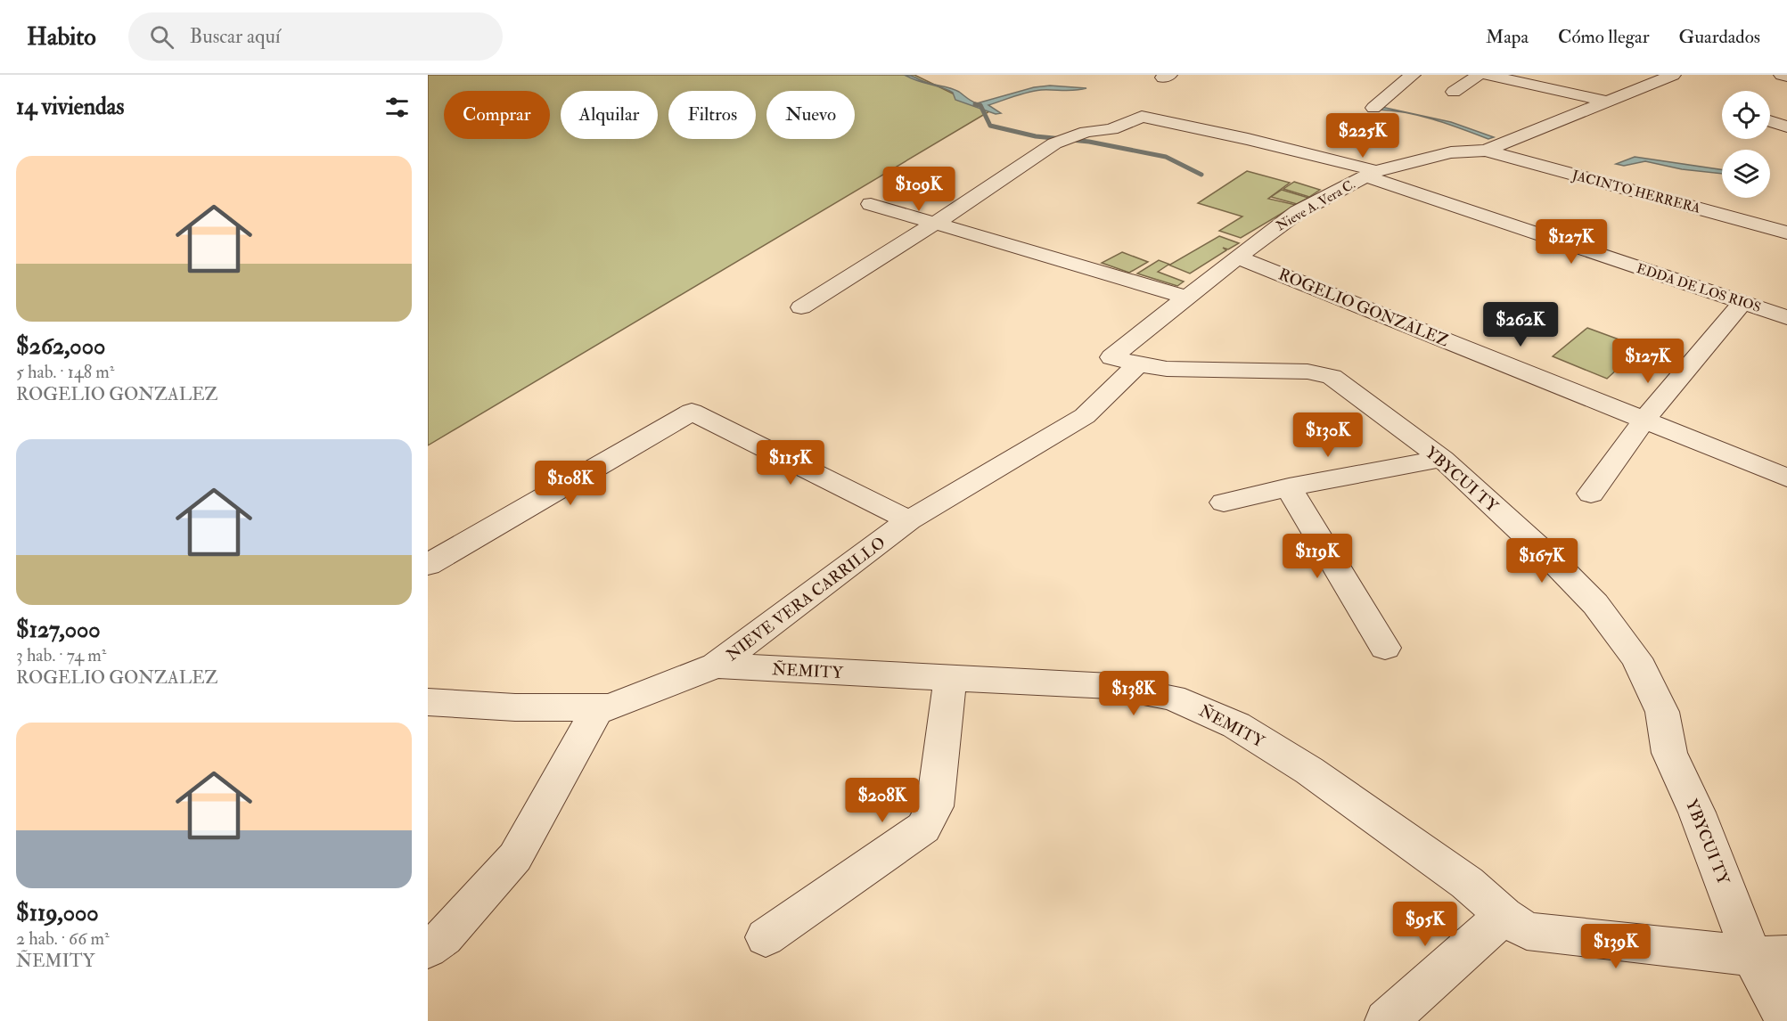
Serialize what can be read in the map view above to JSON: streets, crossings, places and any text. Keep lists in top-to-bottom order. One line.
{"streets":{"street":["JACINTO HERRERA","Nieve A. Vera C.","EDDA DE LOS RIOS","ROGELIO GONZALEZ","YBYCUI TY","NIEVE VERA CARRILLO","ÑEMITY"]},"crossings":[["JACINTO HERRERA","Nieve A. Vera C."],["Nieve A. Vera C.","EDDA DE LOS RIOS"],["Nieve A. Vera C.","ROGELIO GONZALEZ"],["Nieve A. Vera C.","YBYCUI TY"],["Nieve A. Vera C.","NIEVE VERA CARRILLO"],["YBYCUI TY","NIEVE VERA CARRILLO"],["YBYCUI TY","ÑEMITY"],["NIEVE VERA CARRILLO","ÑEMITY"]],"page":{"header":"Habito","search":"Buscar aquí","nav":["Mapa","Cómo llegar","Guardados"],"heading":"14 viviendas","chip":["Comprar","Alquilar","Filtros","Nuevo"],"price":["$225K","$109K","$127K","$262K","$127K","$130K","$115K","$108K","$119K","$167K","$138K","$208K","$95K","$139K"],"list":[{"name":"$262,000","note":"5 hab. · 148 m² · ROGELIO GONZALEZ"},{"name":"$127,000","note":"3 hab. · 74 m² · ROGELIO GONZALEZ"},{"name":"$119,000","note":"2 hab. · 66 m² · ÑEMITY"}]}}
